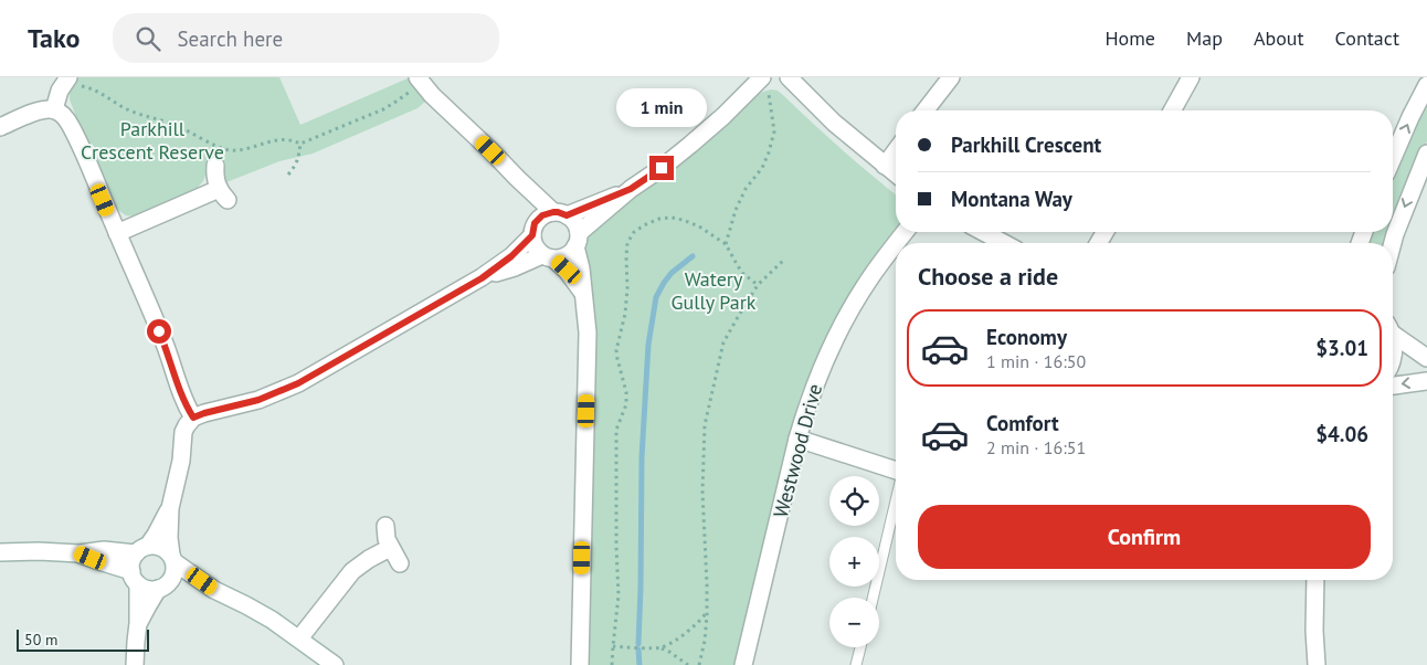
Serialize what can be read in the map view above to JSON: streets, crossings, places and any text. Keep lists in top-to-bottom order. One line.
{"streets":{"street":["Westwood Drive"]},"parks":["Parkhill Crescent Reserve","Watery Gully Park"],"scale_bar":"50 m","page":{"header":"Tako","search":"Search here","nav":["Home","Map","About","Contact"],"bubble":"1 min","banner":["Parkhill Crescent","Montana Way"],"heading":"Choose a ride","list":[{"name":"Economy","note":"1 min · 16:50","value":"$3.01"},{"name":"Comfort","note":"2 min · 16:51","value":"$4.06"}],"map_buttons":["+","−"],"buttons":"Confirm","scale":"50 m"}}
